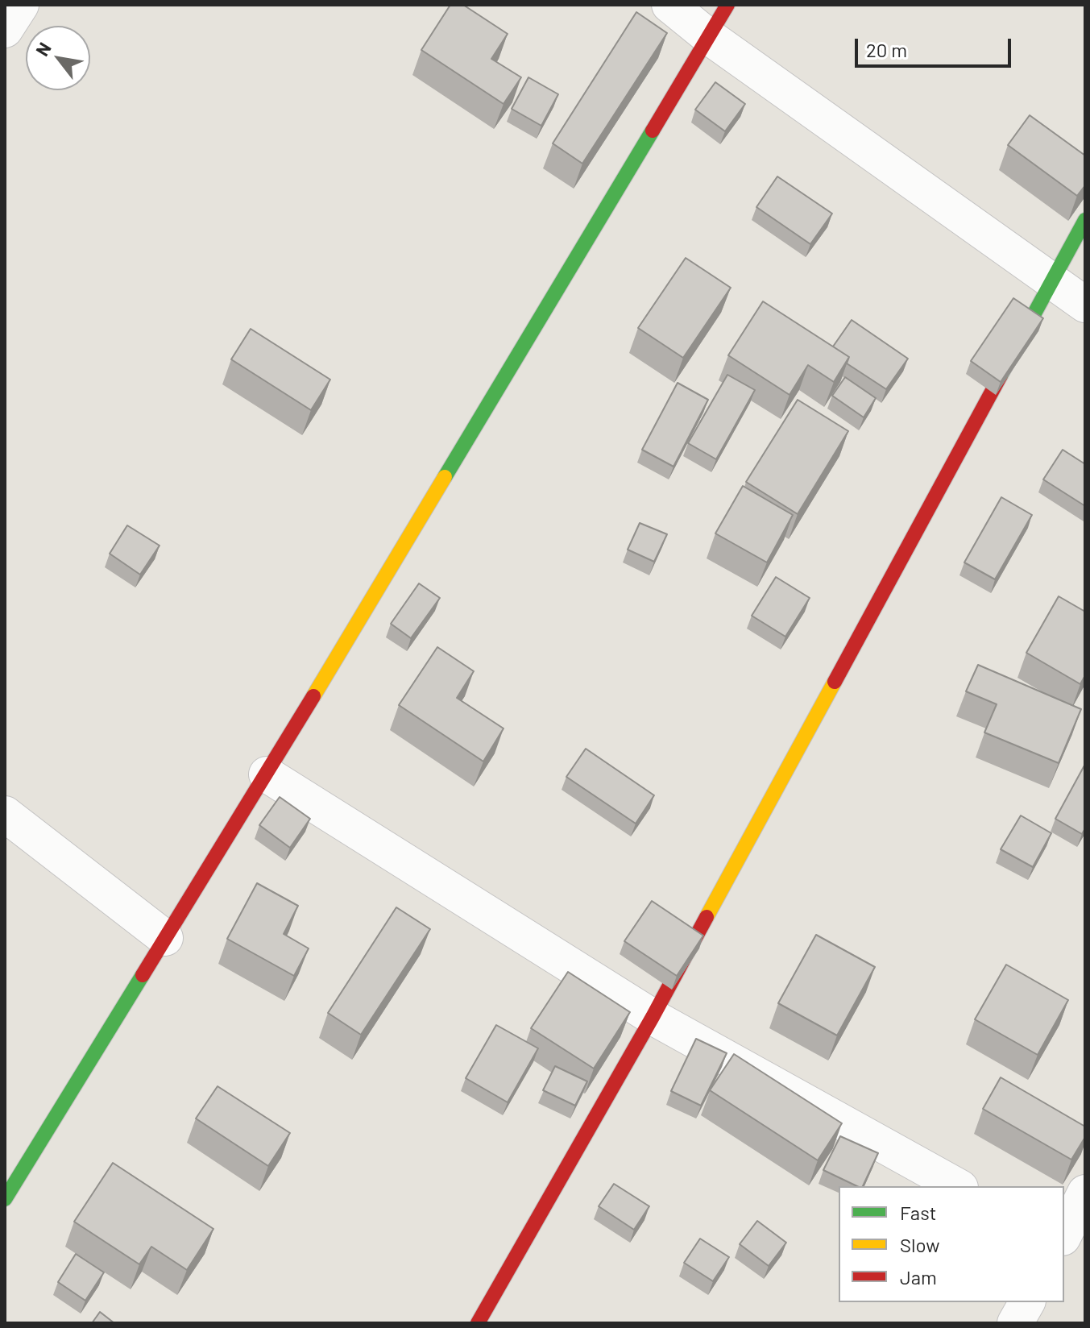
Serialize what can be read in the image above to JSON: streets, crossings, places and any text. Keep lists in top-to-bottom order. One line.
{"legend":["Fast","Slow","Jam"],"scale_bar":"20 m","north":"top left"}
